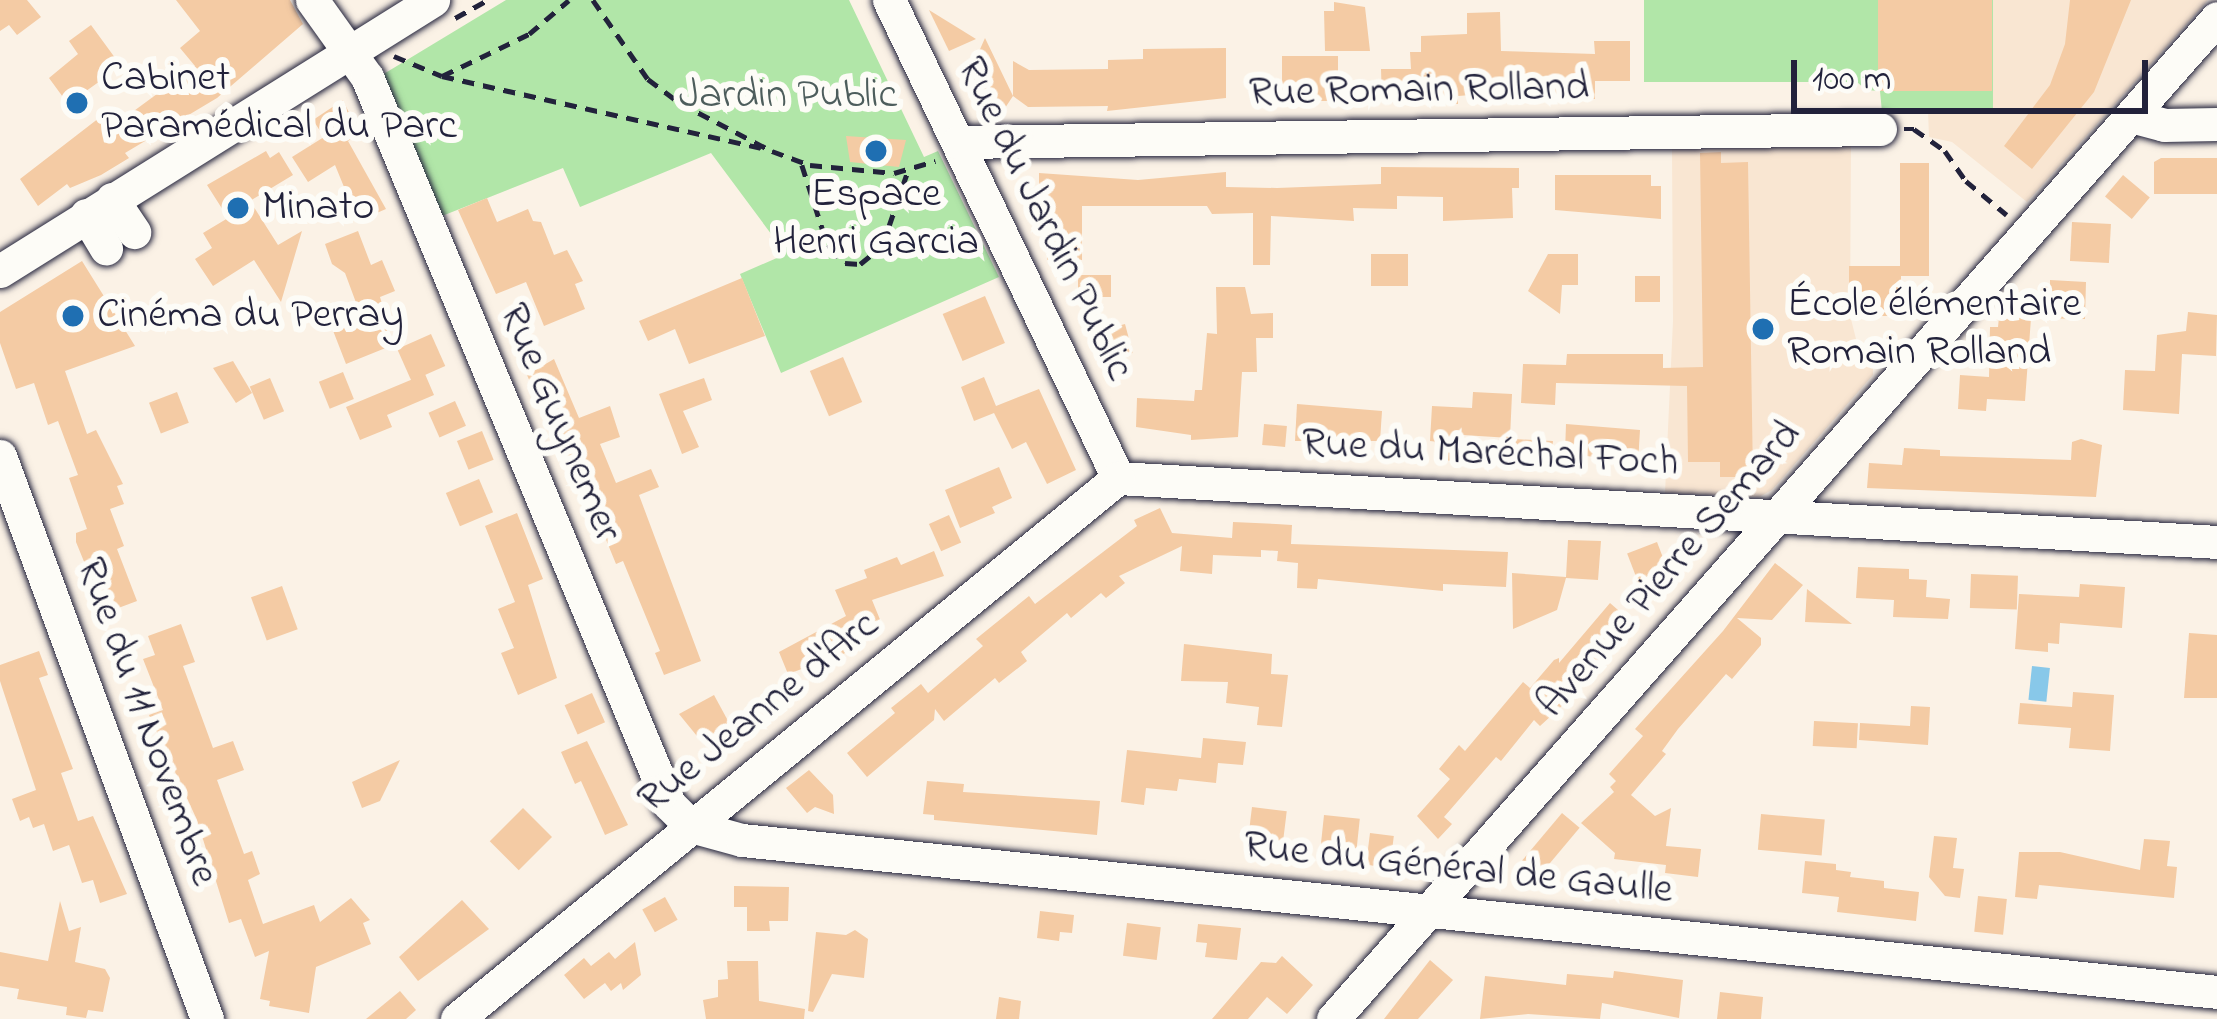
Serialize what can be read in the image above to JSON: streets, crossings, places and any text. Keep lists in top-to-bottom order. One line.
{"streets":{"street":["Rue Romain Rolland","Rue du Jardin Public","Rue Guynemer","Rue du Maréchal Foch","Avenue Pierre Semard","Rue Jeanne d'Arc","Rue du 11 Novembre","Rue du Général de Gaulle"]},"crossings":[["Rue Romain Rolland","Rue du Jardin Public"],["Rue du Jardin Public","Rue du Maréchal Foch"],["Rue du Jardin Public","Rue Jeanne d'Arc"],["Rue Guynemer","Rue Jeanne d'Arc"],["Rue Guynemer","Rue du Général de Gaulle"],["Rue du Maréchal Foch","Avenue Pierre Semard"],["Rue du Maréchal Foch","Rue Jeanne d'Arc"],["Avenue Pierre Semard","Rue du Général de Gaulle"],["Rue Jeanne d'Arc","Rue du Général de Gaulle"]],"parks":["Jardin Public"],"places":["Cabinet Paramédical du Parc","Espace Henri Garcia","Minato","Cinéma du Perray","École élémentaire Romain Rolland"],"scale_bar":"100 m"}
